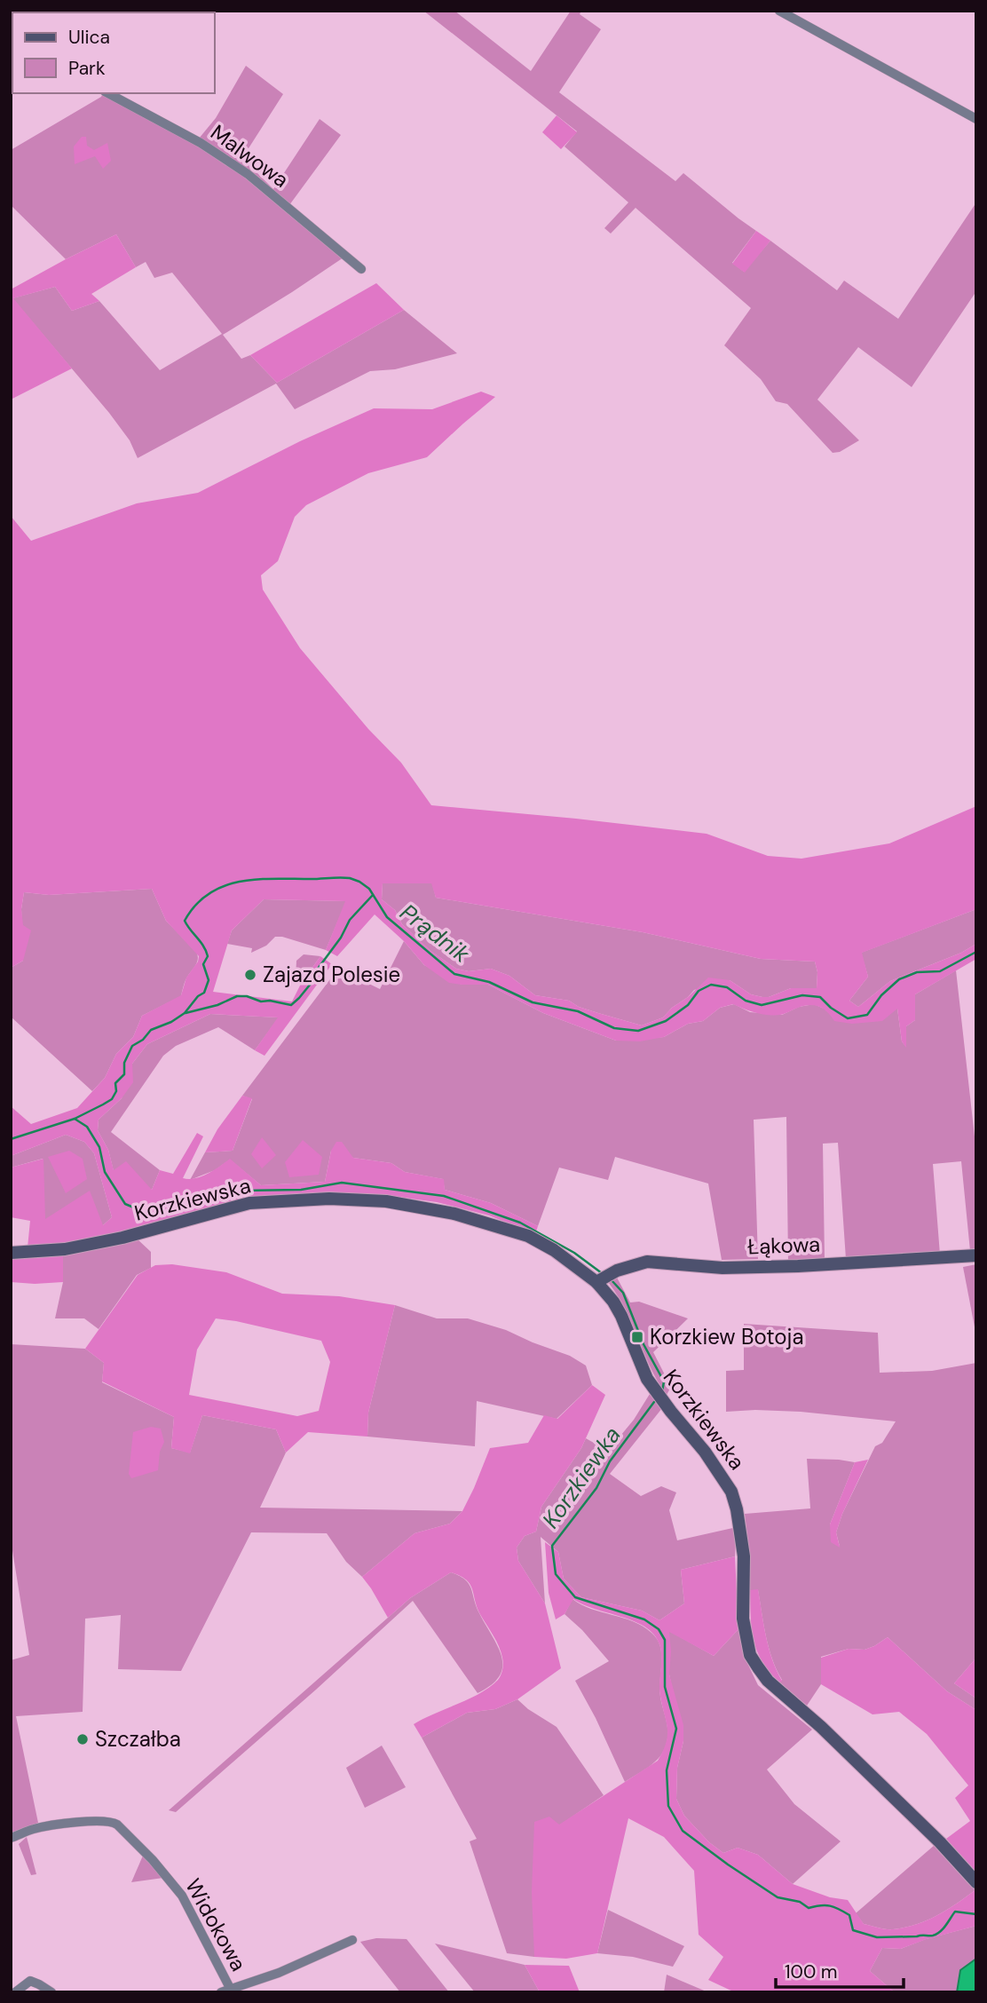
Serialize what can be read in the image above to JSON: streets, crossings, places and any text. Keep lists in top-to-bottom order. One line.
{"streets":{"street":["Malwowa","Korzkiewska","Łąkowa","Widokowa"]},"crossings":[["Korzkiewska","Łąkowa"]],"water":["Prądnik","Korzkiewka"],"places":{"other":["Zajazd Polesie","Szczałba"],"transit":["Korzkiew Botoja"]},"legend":["Ulica","Park"],"scale_bar":"100 m"}
